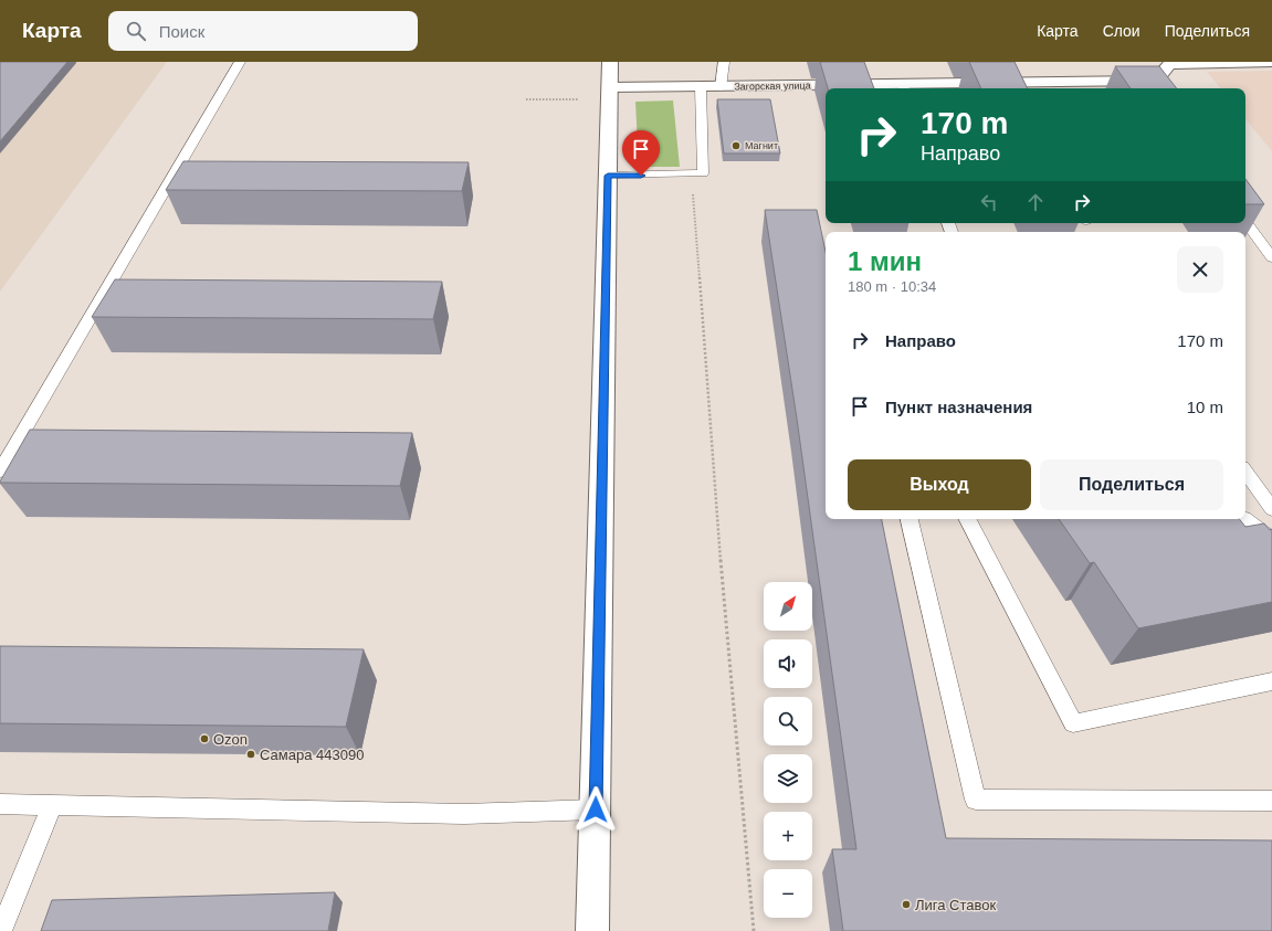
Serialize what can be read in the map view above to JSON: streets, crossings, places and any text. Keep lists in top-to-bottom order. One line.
{"streets":{"main road":["Загорская улица"]},"places":["Магнит","Ozon","Самара 443090","Лига Ставок"],"north":"top right","page":{"header":"Карта","search":"Поиск","nav":["Карта","Слои","Поделиться"],"turn":["170 m","Направо"],"heading":["1 мин","180 m · 10:34"],"list":[{"name":"Направо","value":"170 m"},{"name":"Пункт назначения","value":"10 m"}],"buttons":["Выход","Поделиться"],"map_buttons":["+","−"]}}
